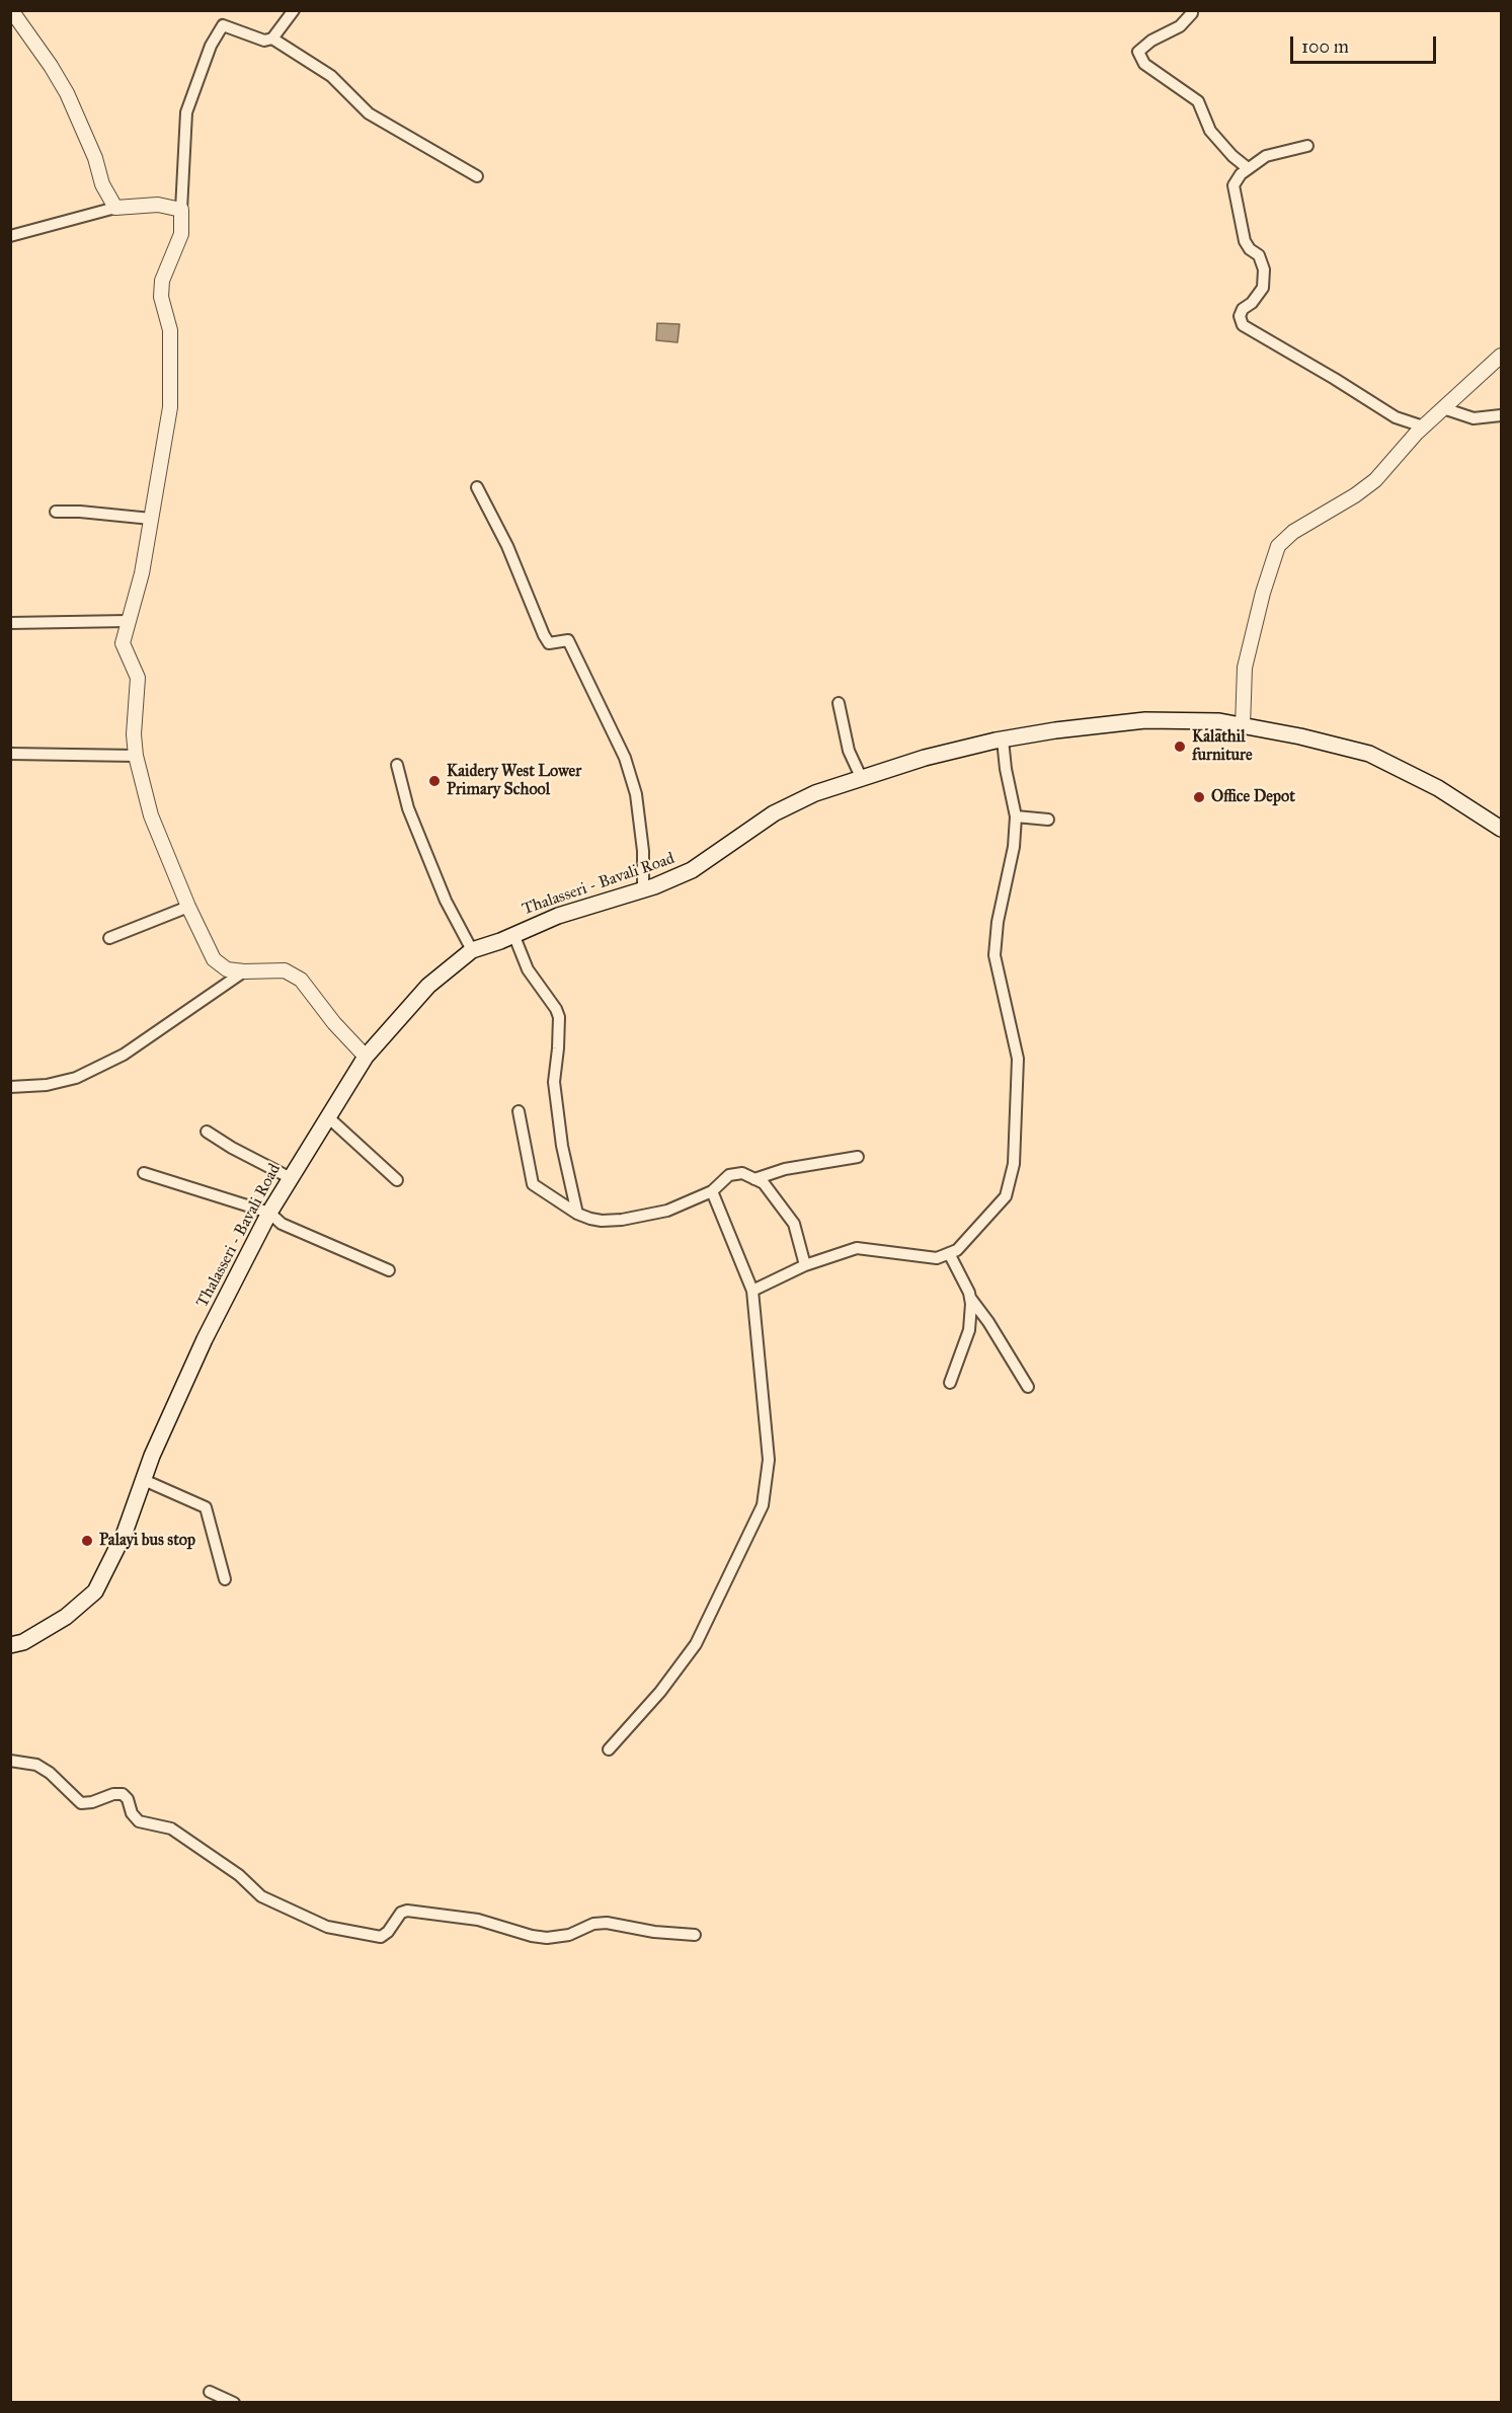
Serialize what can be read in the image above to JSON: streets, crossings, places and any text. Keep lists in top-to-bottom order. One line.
{"streets":{"main road":["Thalasseri - Bavali Road"]},"places":["Kalathil furniture","Kaidery West Lower Primary School","Office Depot","Palayi bus stop"],"scale_bar":"100 m"}
